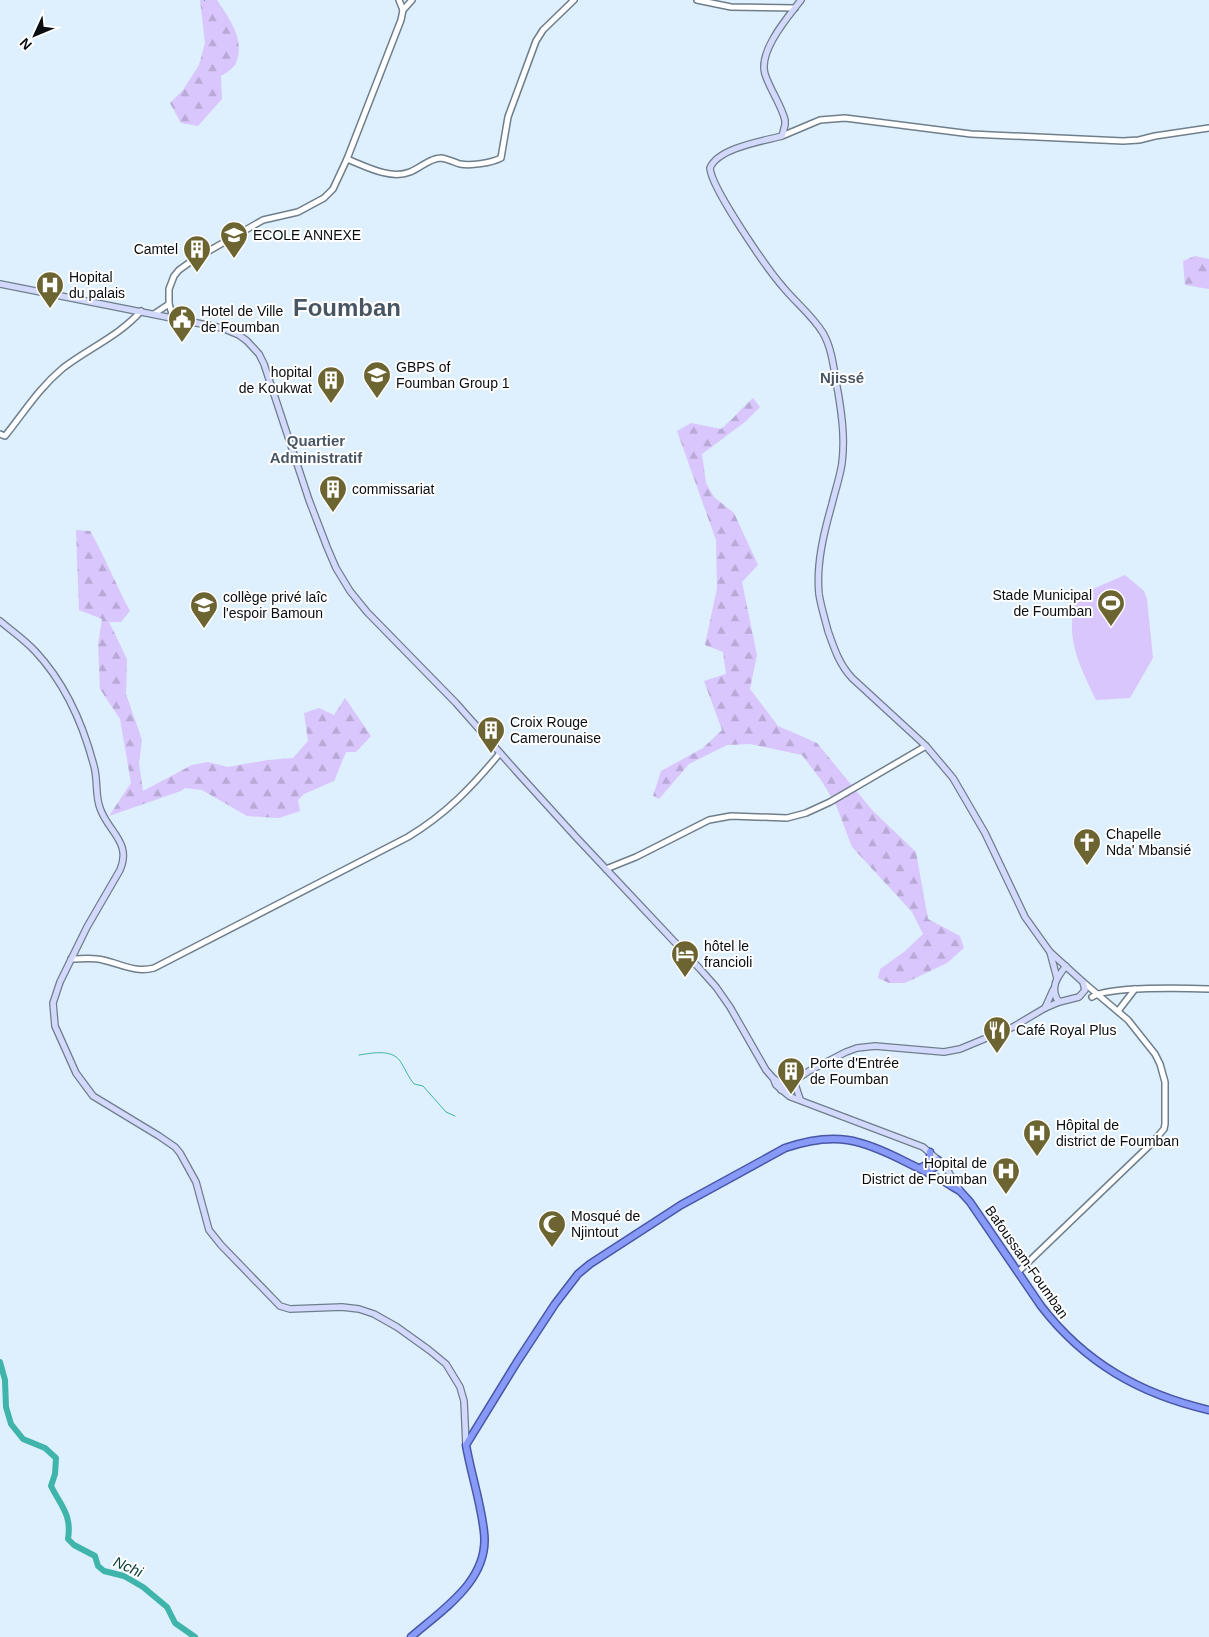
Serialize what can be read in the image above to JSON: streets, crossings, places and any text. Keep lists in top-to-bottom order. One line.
{"streets":{"highway":["Bafoussam-Foumban"]},"districts":["Foumban","Njissé","Quartier Administratif"],"water":["Nchi"],"places":{"school or university":["ECOLE ANNEXE","GBPS of Foumban Group 1","collège privé laîc l'espoir Bamoun"],"building":["Camtel","hopital de Koukwat","commissariat","Croix Rouge Camerounaise","Porte d'Entrée de Foumban"],"hospital":["Hopital du palais","Hôpital de district de Foumban","Hopital de District de Foumban"],"public building":["Hotel de Ville de Foumban"],"sports":["Stade Municipal de Foumban"],"church":["Chapelle Nda' Mbansié"],"hotel":["hôtel le francioli"],"restaurant":["Café Royal Plus"],"mosque":["Mosqué de Njintout"]},"north":"bottom left"}
